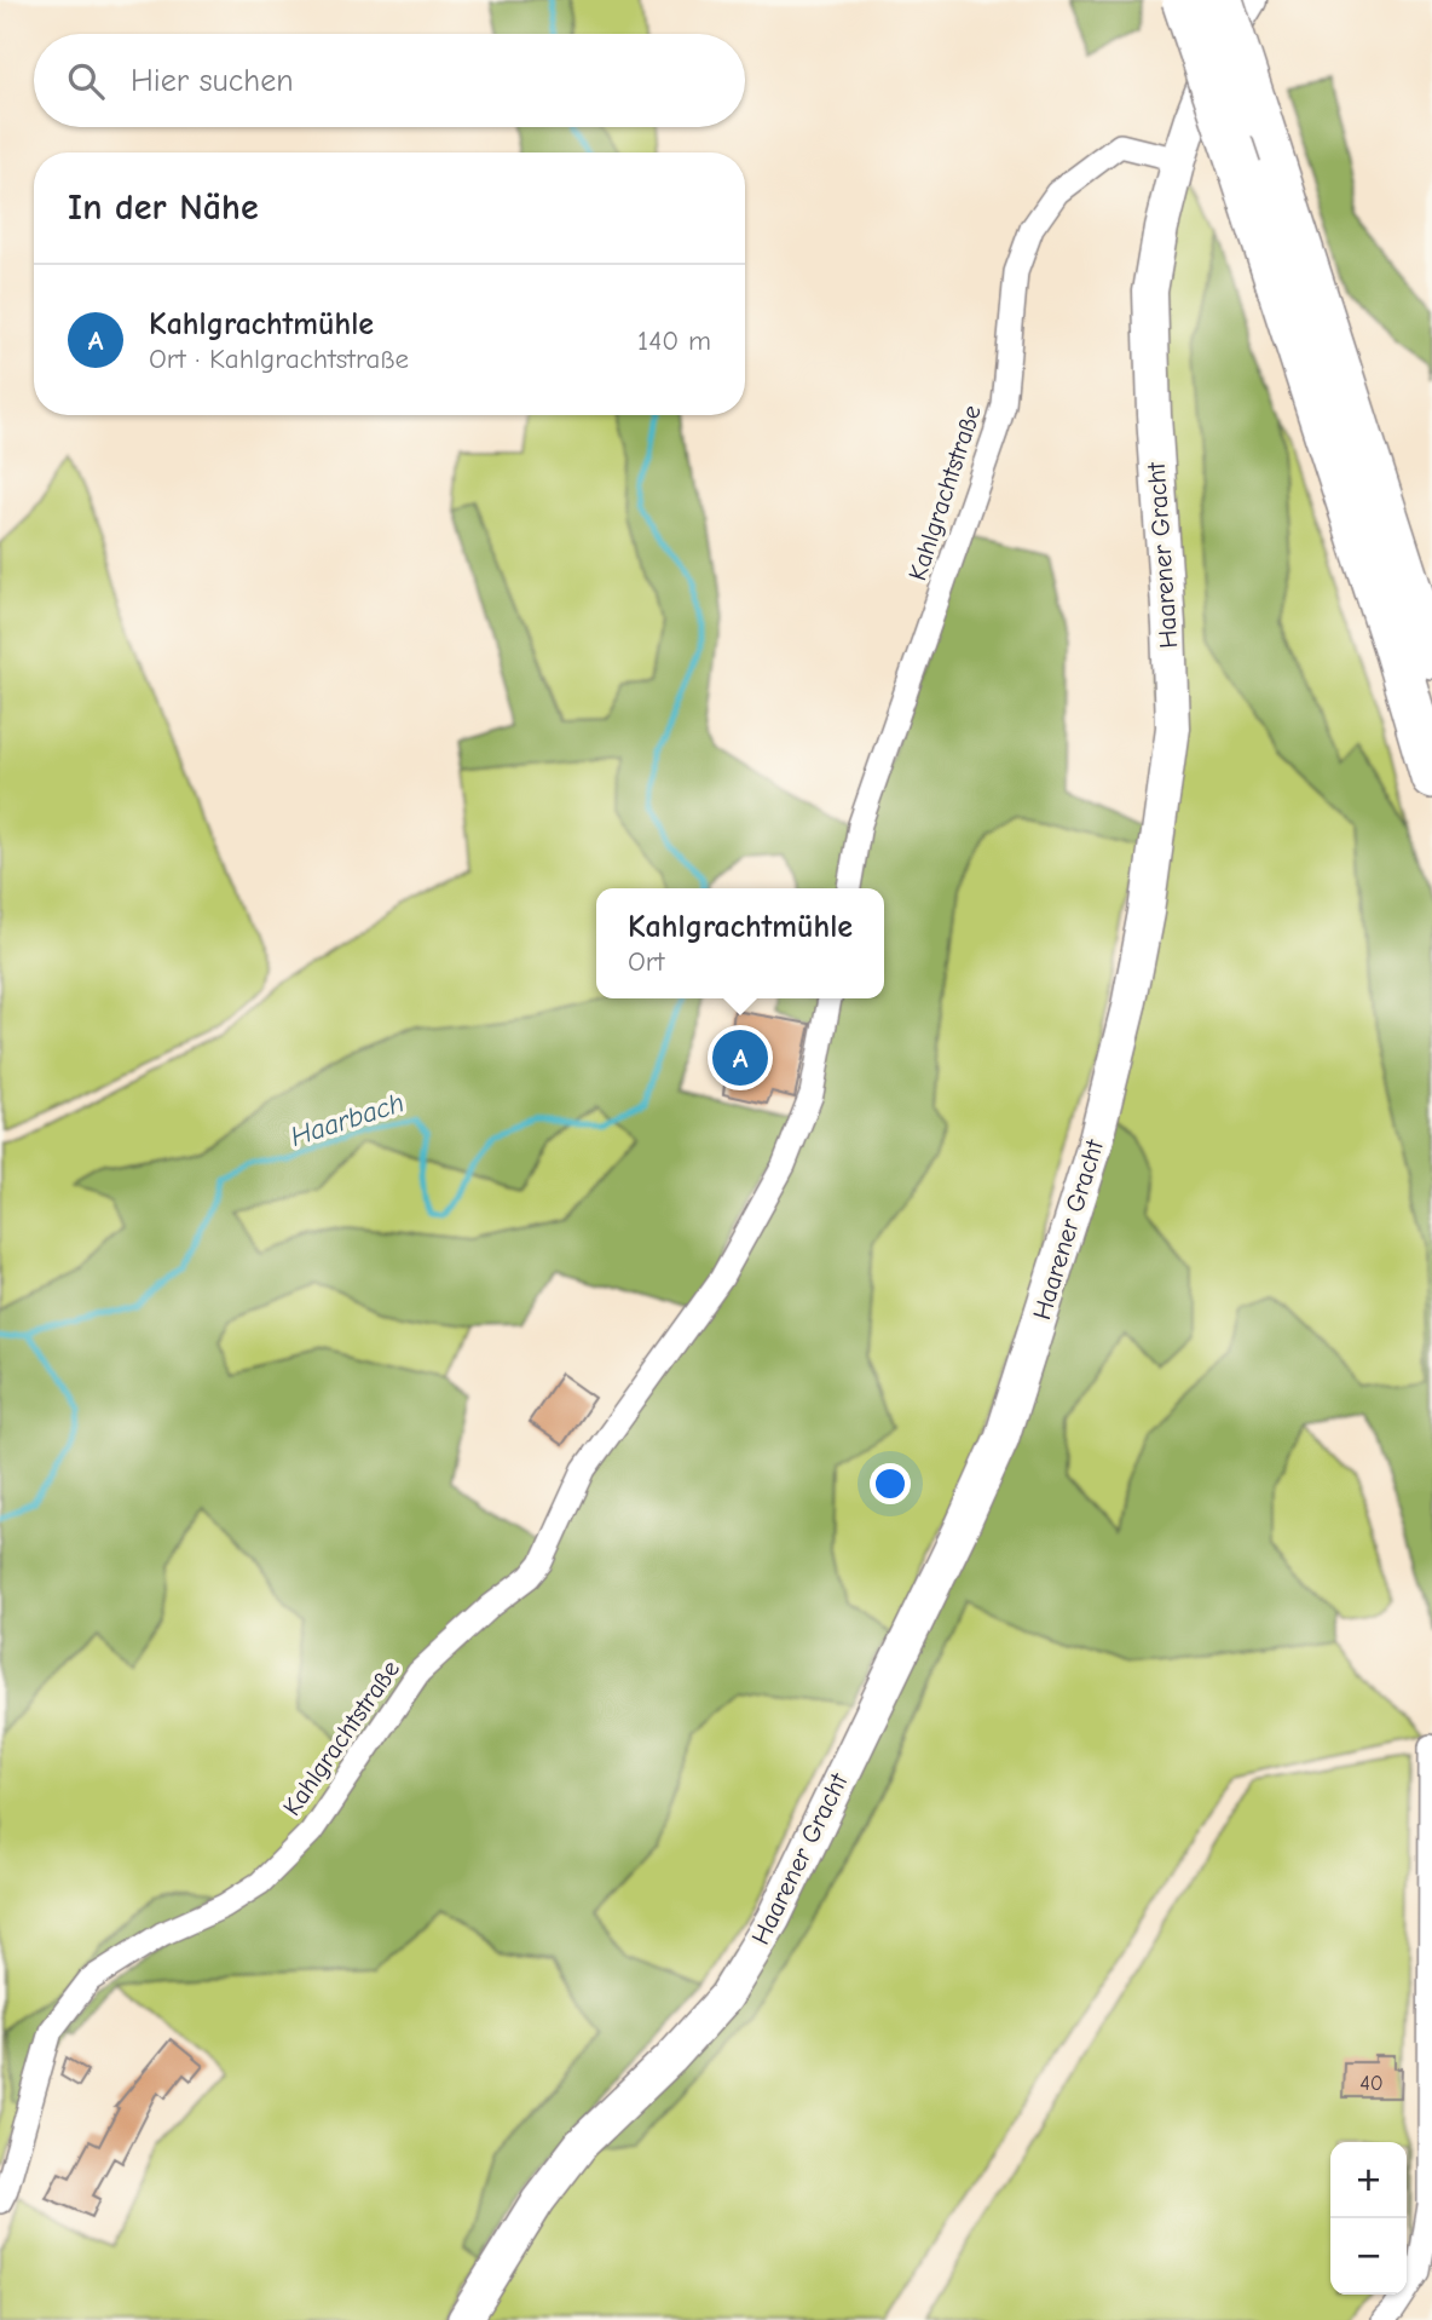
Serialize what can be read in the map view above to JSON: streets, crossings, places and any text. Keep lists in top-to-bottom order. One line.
{"streets":{"main road":["Haarener Gracht"],"street":["Kahlgrachtstraße"]},"crossings":[["Kahlgrachtstraße","Haarener Gracht"]],"water":["Haarbach"],"house_numbers":["40"],"page":{"search":"Hier suchen","heading":"In der Nähe","list":[{"mark":"A","name":"Kahlgrachtmühle","note":"Ort · Kahlgrachtstraße","value":"140 m"}],"popup":["Kahlgrachtmühle","Ort"],"pins":"A","map_buttons":["+","−"]}}
